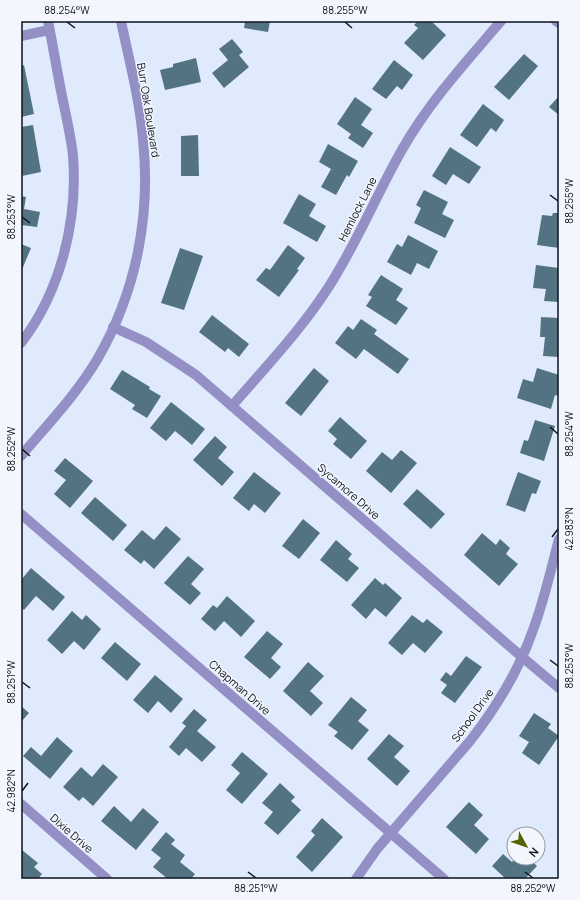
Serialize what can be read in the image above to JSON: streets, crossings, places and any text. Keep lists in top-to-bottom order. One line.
{"streets":{"street":["Burr Oak Boulevard","Hemlock Lane","Sycamore Drive","Chapman Drive","School Drive","Dixie Drive"]},"crossings":[["Burr Oak Boulevard","Sycamore Drive"],["Hemlock Lane","Sycamore Drive"],["Sycamore Drive","School Drive"],["Chapman Drive","School Drive"]],"north":"bottom right","coordinates":["88.254°W","88.255°W","88.253°W","88.252°W","42.983°N","88.251°W","42.982°N"]}
